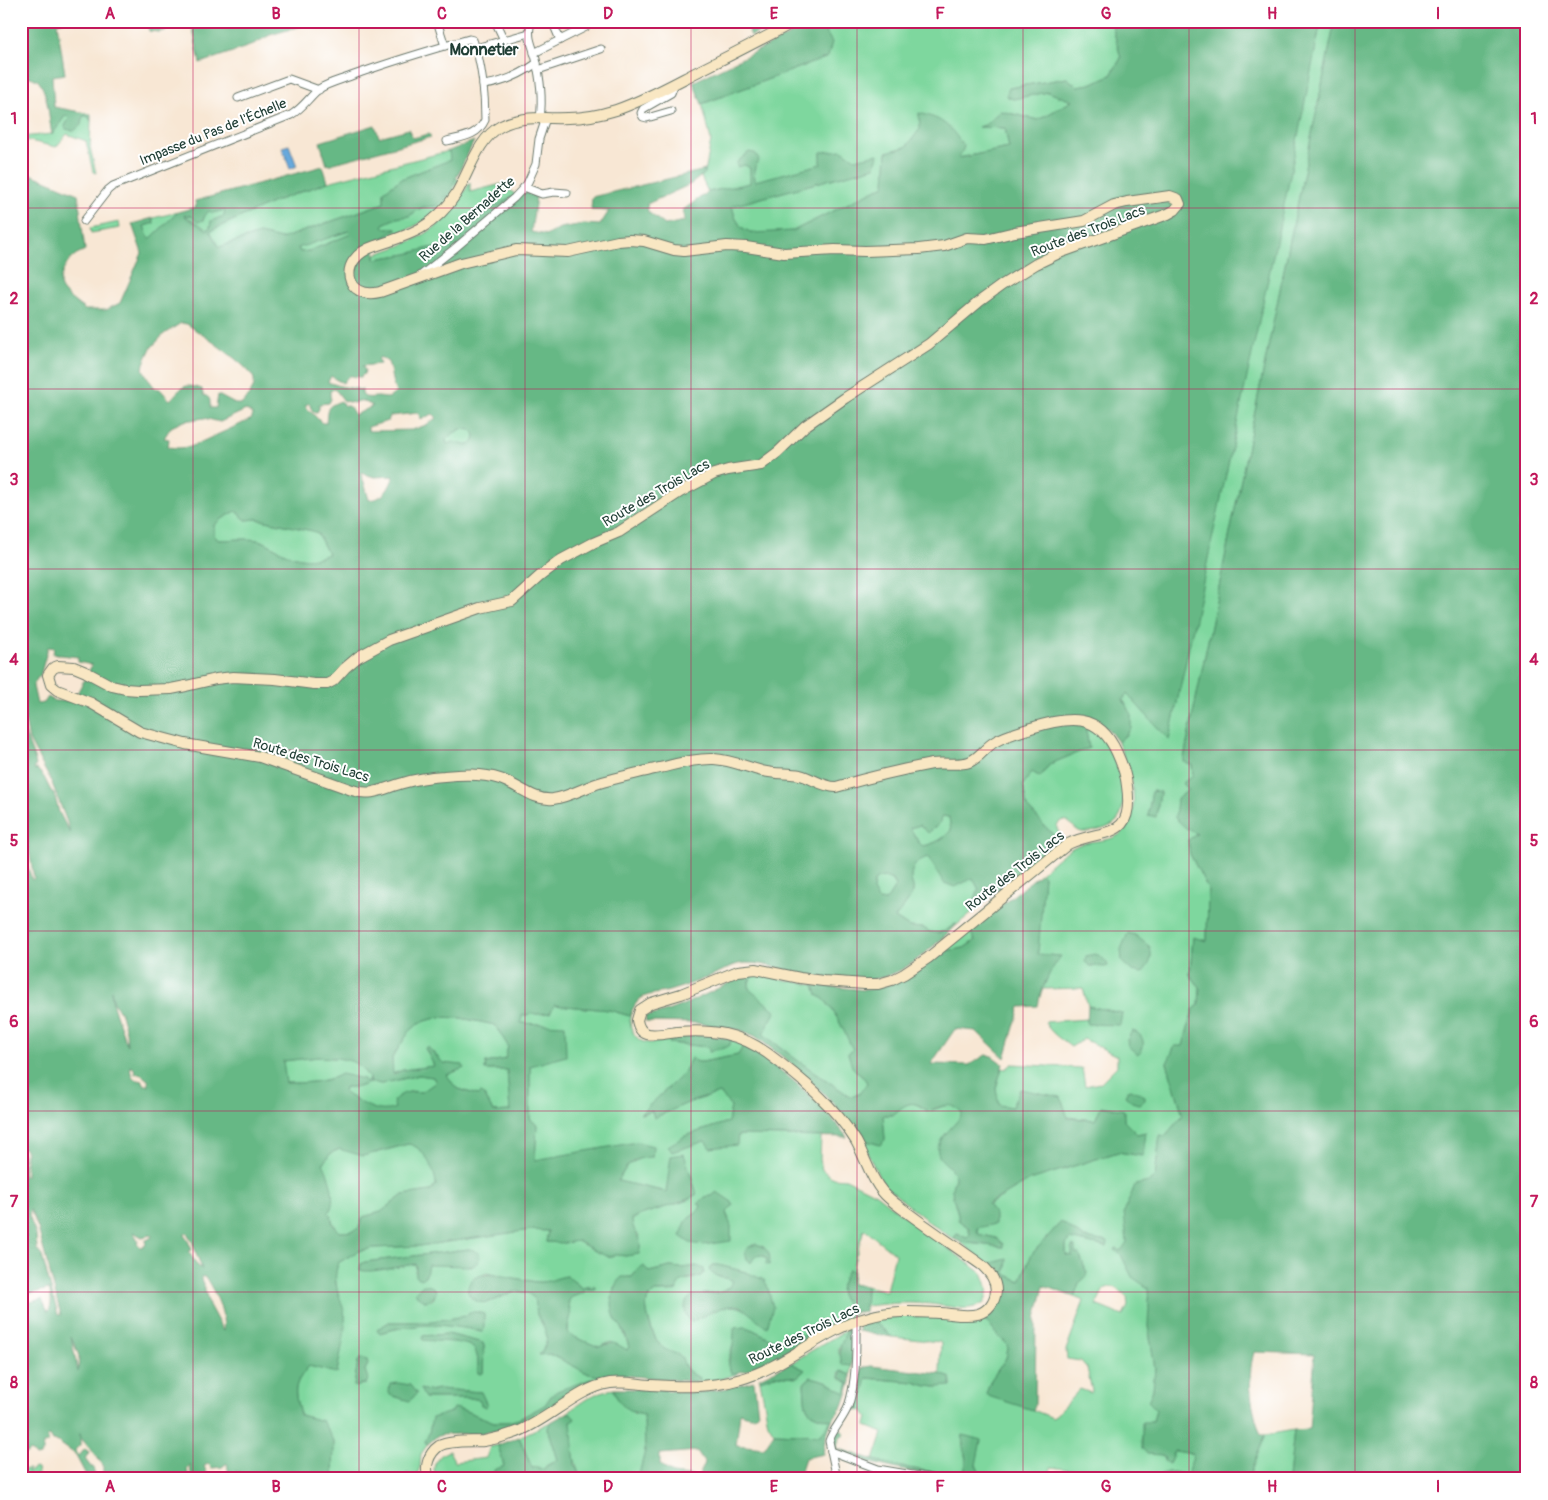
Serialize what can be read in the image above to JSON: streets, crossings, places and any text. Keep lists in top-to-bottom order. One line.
{"streets":{"street":["Impasse du Pas de l'Échelle","Rue de la Bernadette","Route des Trois Lacs"]},"crossings":[["Rue de la Bernadette","Route des Trois Lacs"]],"districts":["Monnetier"],"grid":{"columns":["A","B","C","D","E","F","G","H","I"],"rows":["1","2","3","4","5","6","7","8"]}}
